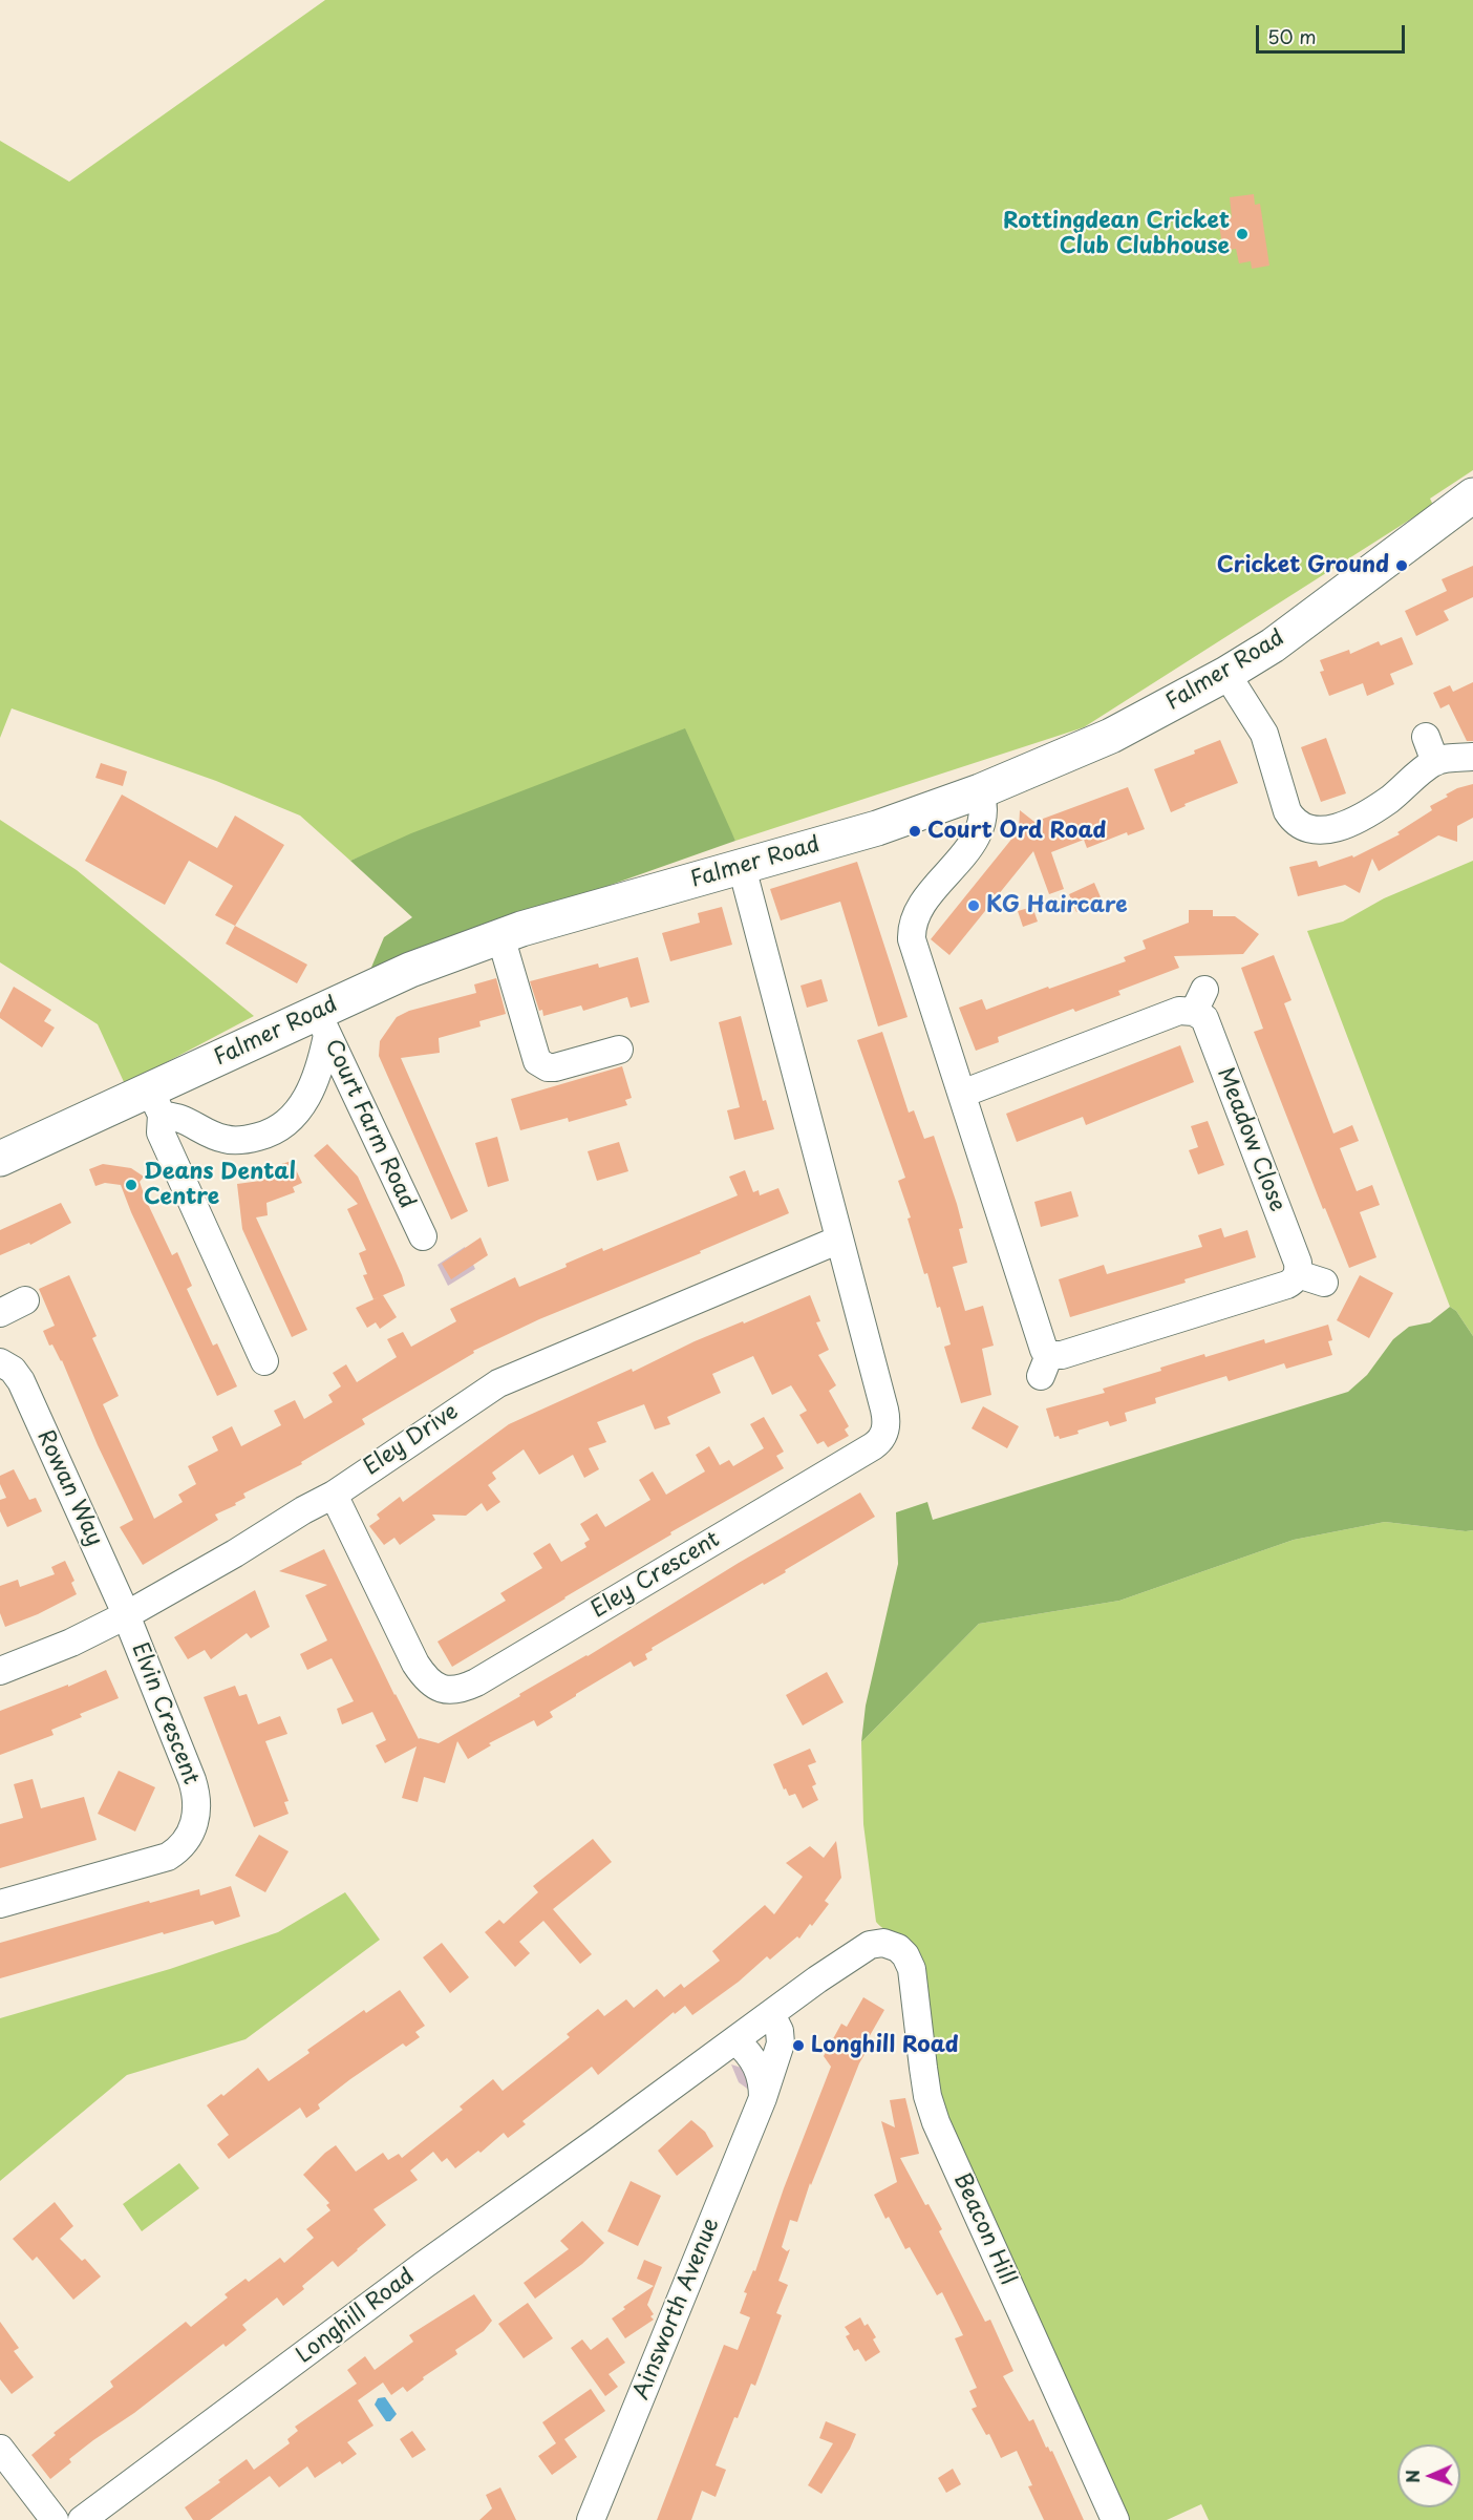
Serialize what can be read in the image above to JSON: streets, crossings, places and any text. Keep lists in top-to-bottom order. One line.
{"streets":{"main road":["Falmer Road"],"street":["Court Farm Road","Meadow Close","Eley Drive","Rowan Way","Eley Crescent","Elvin Crescent","Beacon Hill","Ainsworth Avenue","Longhill Road"]},"crossings":[["Falmer Road","Court Farm Road"],["Eley Drive","Rowan Way"],["Eley Drive","Eley Crescent"],["Eley Drive","Elvin Crescent"],["Rowan Way","Elvin Crescent"],["Beacon Hill","Longhill Road"],["Ainsworth Avenue","Longhill Road"]],"places":["Rottingdean Cricket Club Clubhouse","Cricket Ground","Court Ord Road","KG Haircare","Deans Dental Centre","Longhill Road"],"scale_bar":"50 m","north":"left"}
